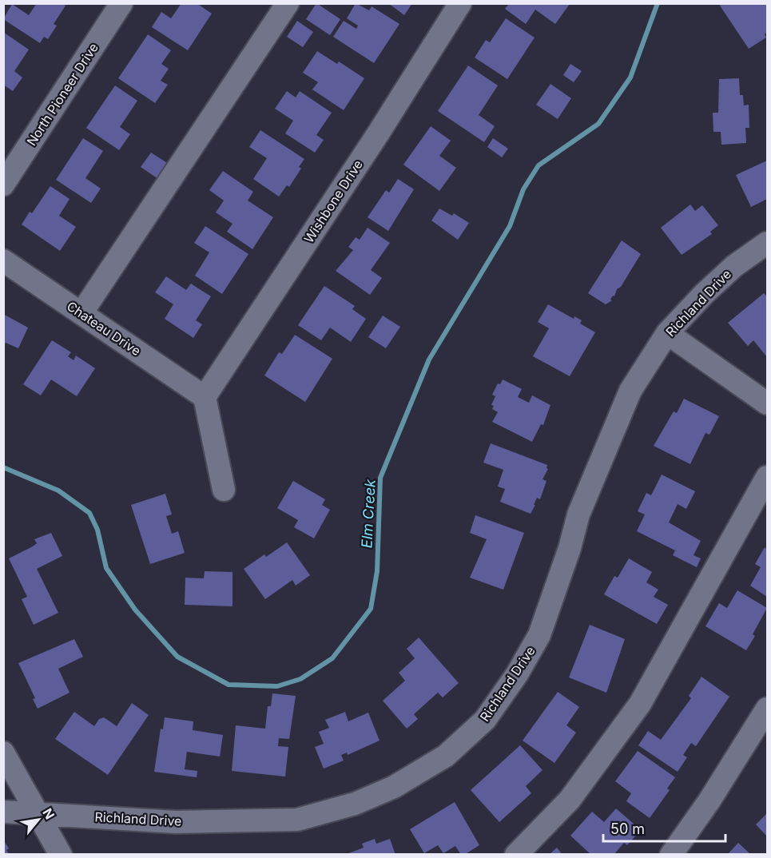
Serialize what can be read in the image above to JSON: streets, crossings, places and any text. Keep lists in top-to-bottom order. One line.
{"streets":{"street":["North Pioneer Drive","Wishbone Drive","Richland Drive","Chateau Drive"]},"crossings":[["Wishbone Drive","Chateau Drive"]],"water":["Elm Creek"],"scale_bar":"50 m","north":"top right"}
